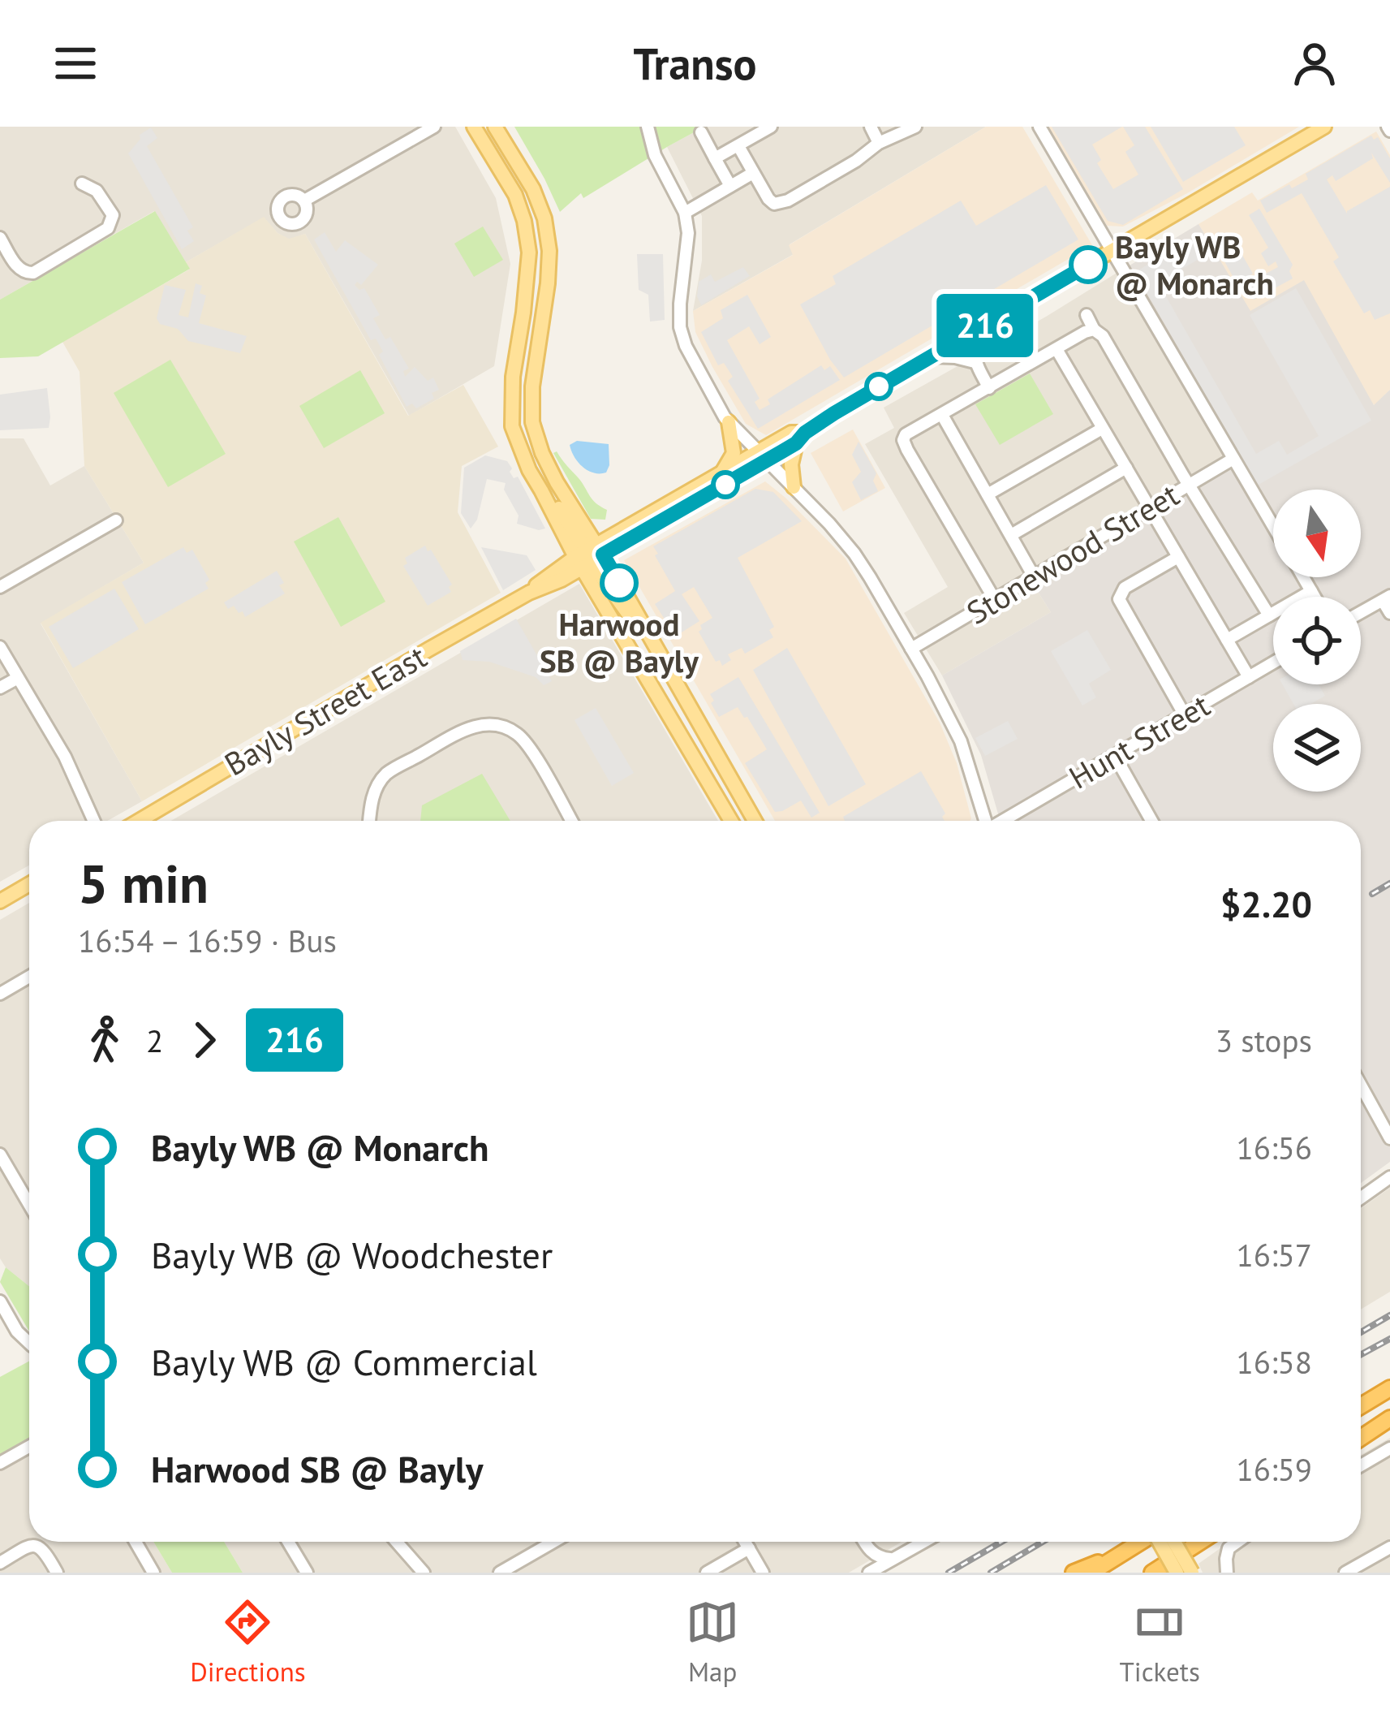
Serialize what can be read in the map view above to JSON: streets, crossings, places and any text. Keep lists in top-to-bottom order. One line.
{"streets":{"main road":["Bayly Street East"],"street":["Stonewood Street","Hunt Street"]},"places":["Bayly WB @ Monarch","Harwood SB @ Bayly"],"lines":["bus line 216"],"north":"bottom","page":{"header":"Transo","on_map":"216","heading":["5 min","16:54 – 16:59 · Bus","$2.20"],"legs":["2","216","3 stops"],"list":[{"name":"Bayly WB @ Monarch","value":"16:56"},{"name":"Bayly WB @ Woodchester","value":"16:57"},{"name":"Bayly WB @ Commercial","value":"16:58"},{"name":"Harwood SB @ Bayly","value":"16:59"}],"tabs":["Directions","Map","Tickets"]}}
